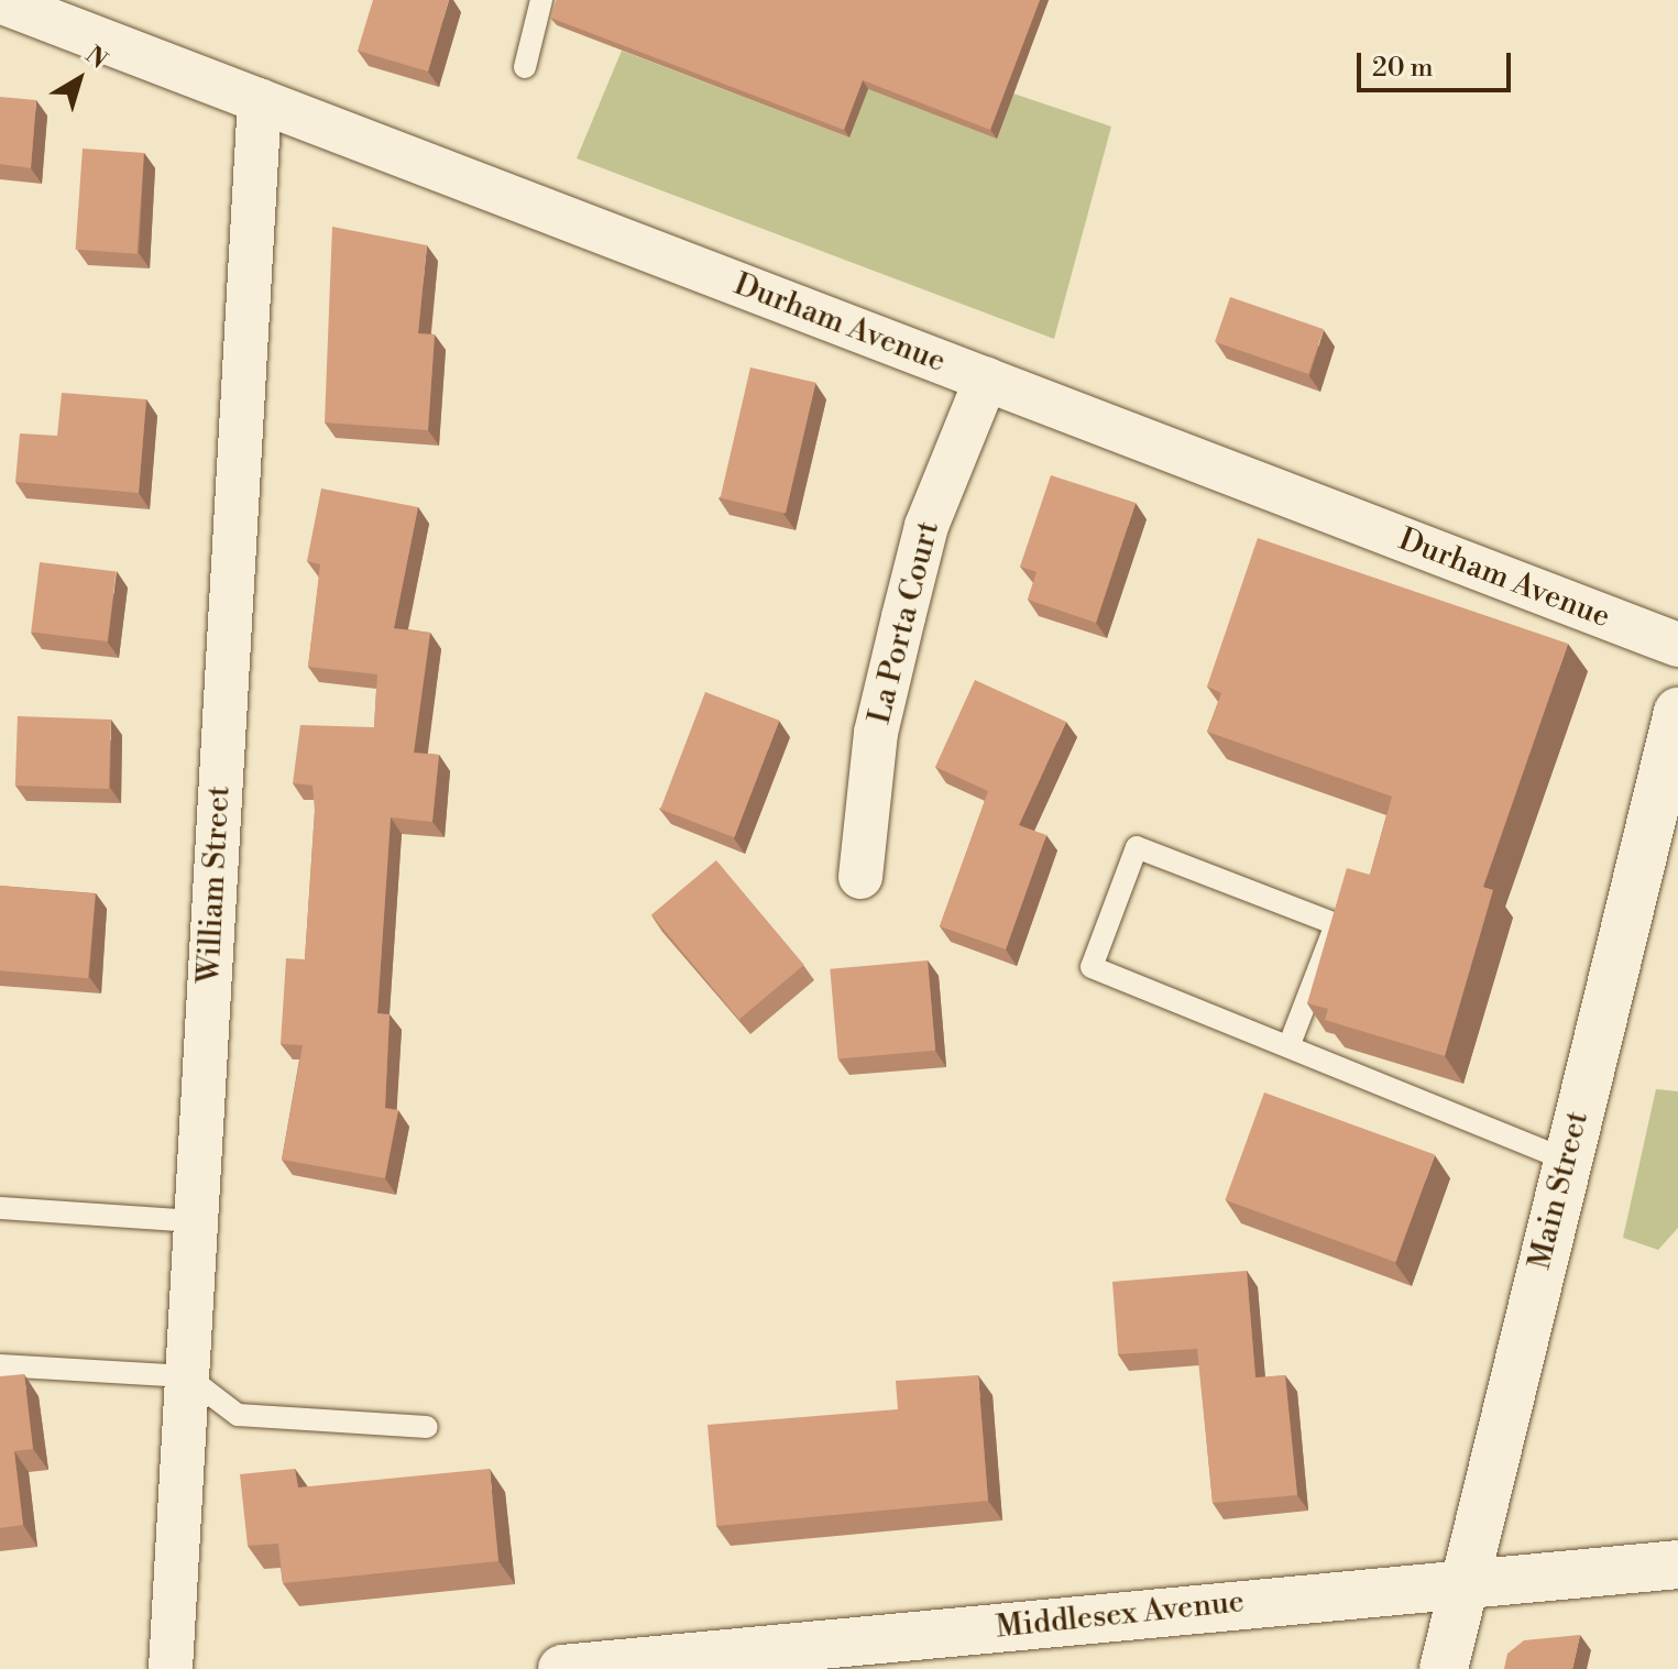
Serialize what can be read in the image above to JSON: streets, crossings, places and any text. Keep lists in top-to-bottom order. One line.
{"streets":{"main road":["Main Street","Middlesex Avenue"],"street":["Durham Avenue","La Porta Court","William Street"]},"crossings":[["Durham Avenue","La Porta Court"],["Durham Avenue","William Street"],["Main Street","Middlesex Avenue"]],"scale_bar":"20 m","north":"top right"}
